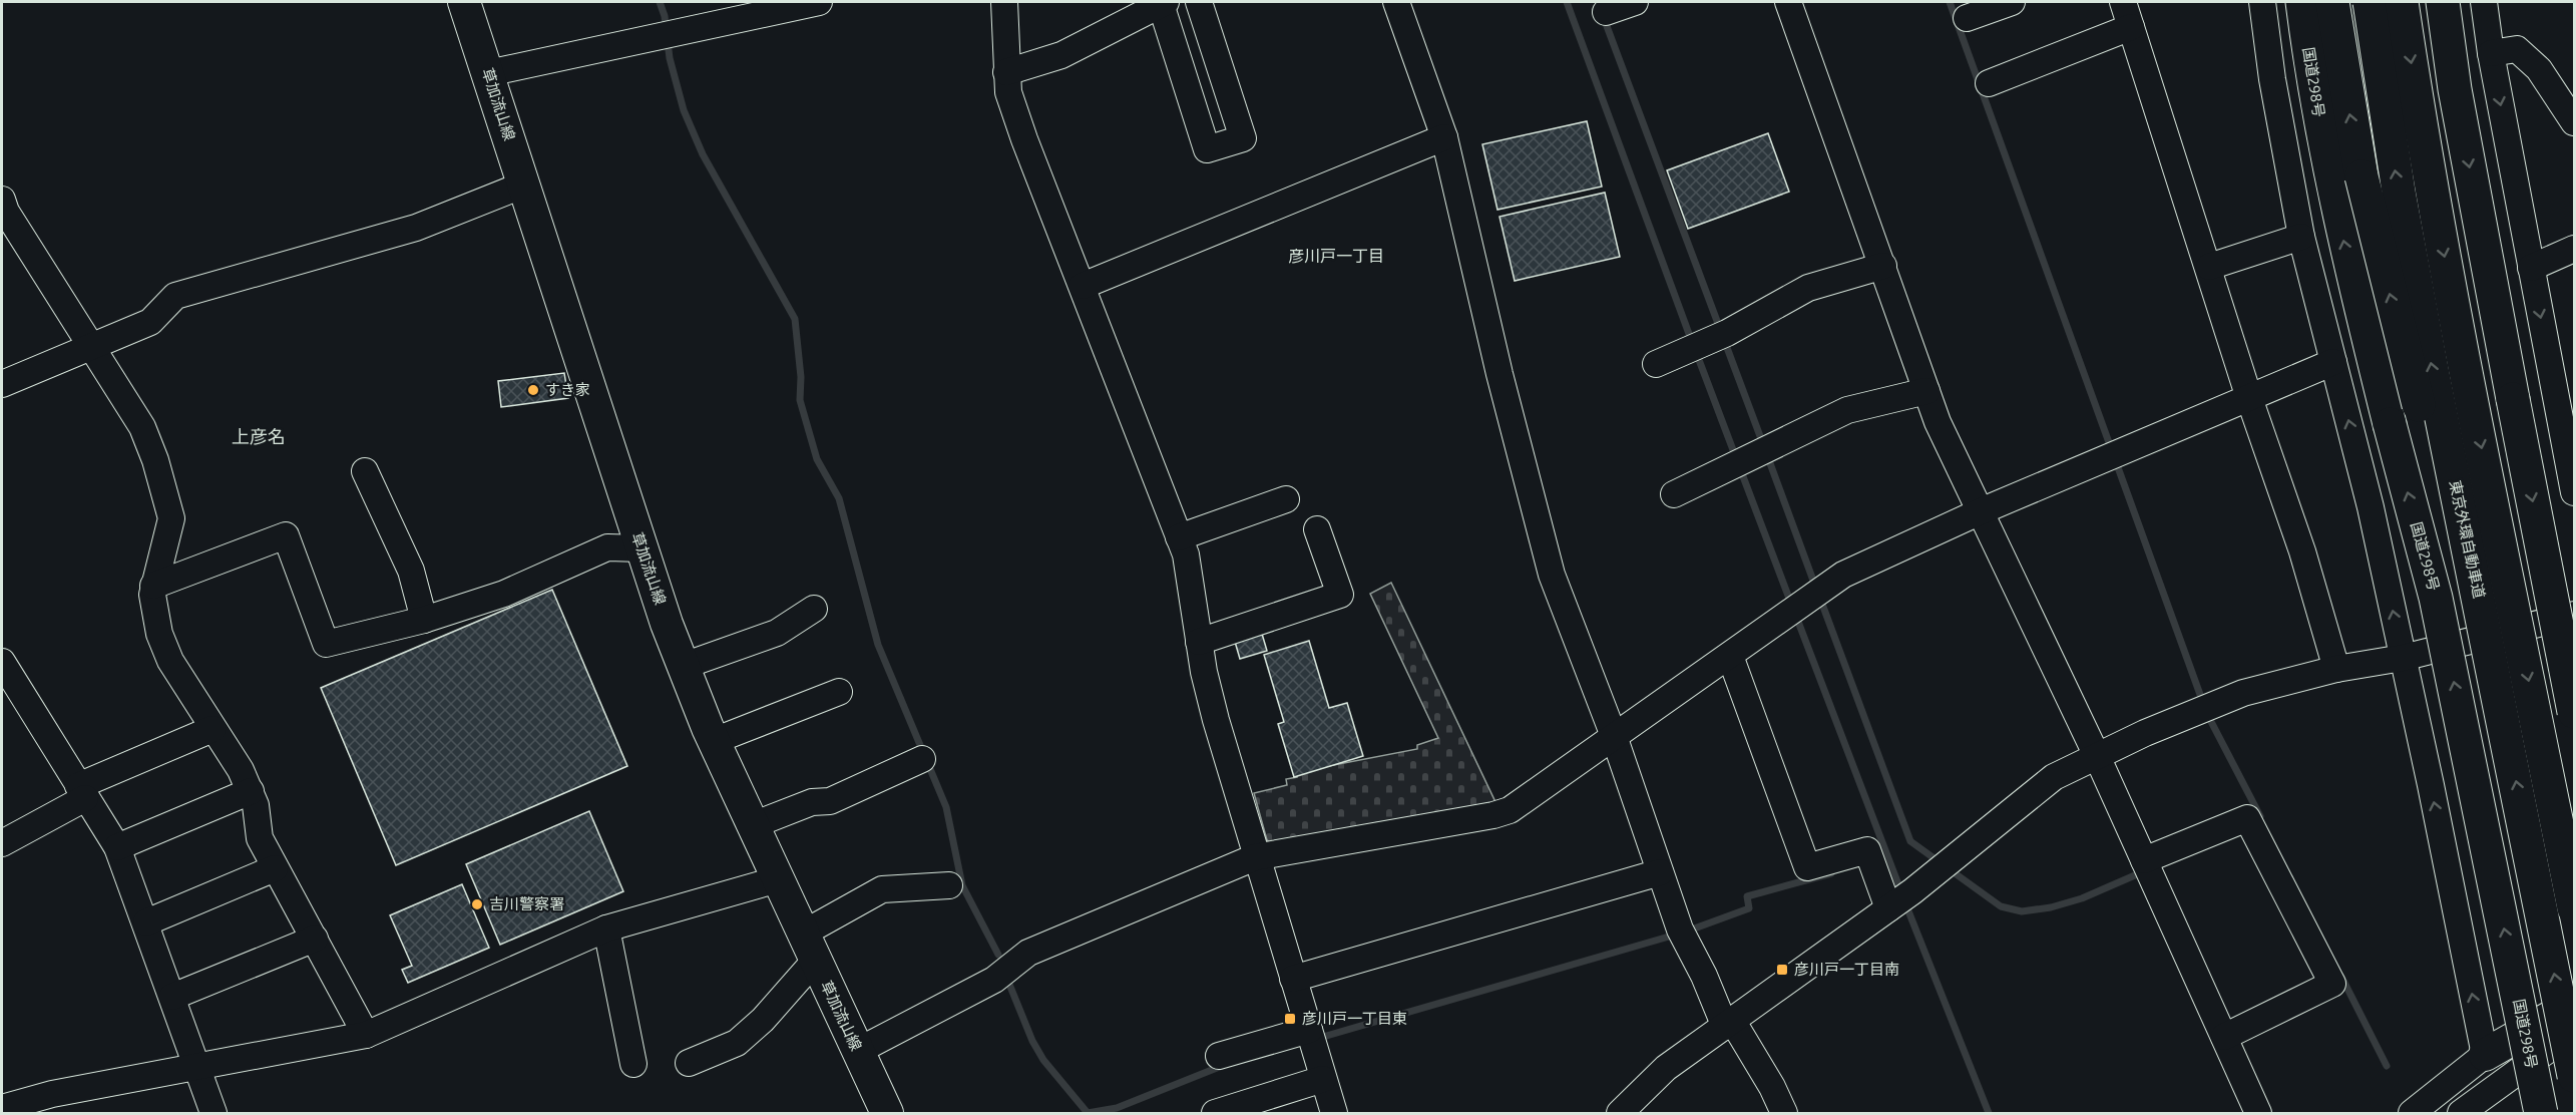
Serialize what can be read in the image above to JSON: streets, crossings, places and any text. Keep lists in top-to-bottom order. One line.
{"streets":{"highway":["国道298号","東京外環自動車道"],"main road":["草加流山線"]},"districts":["彦川戸一丁目","上彦名"],"places":{"other":["すき家","吉川警察署"],"transit":["彦川戸一丁目南","彦川戸一丁目東"]}}
